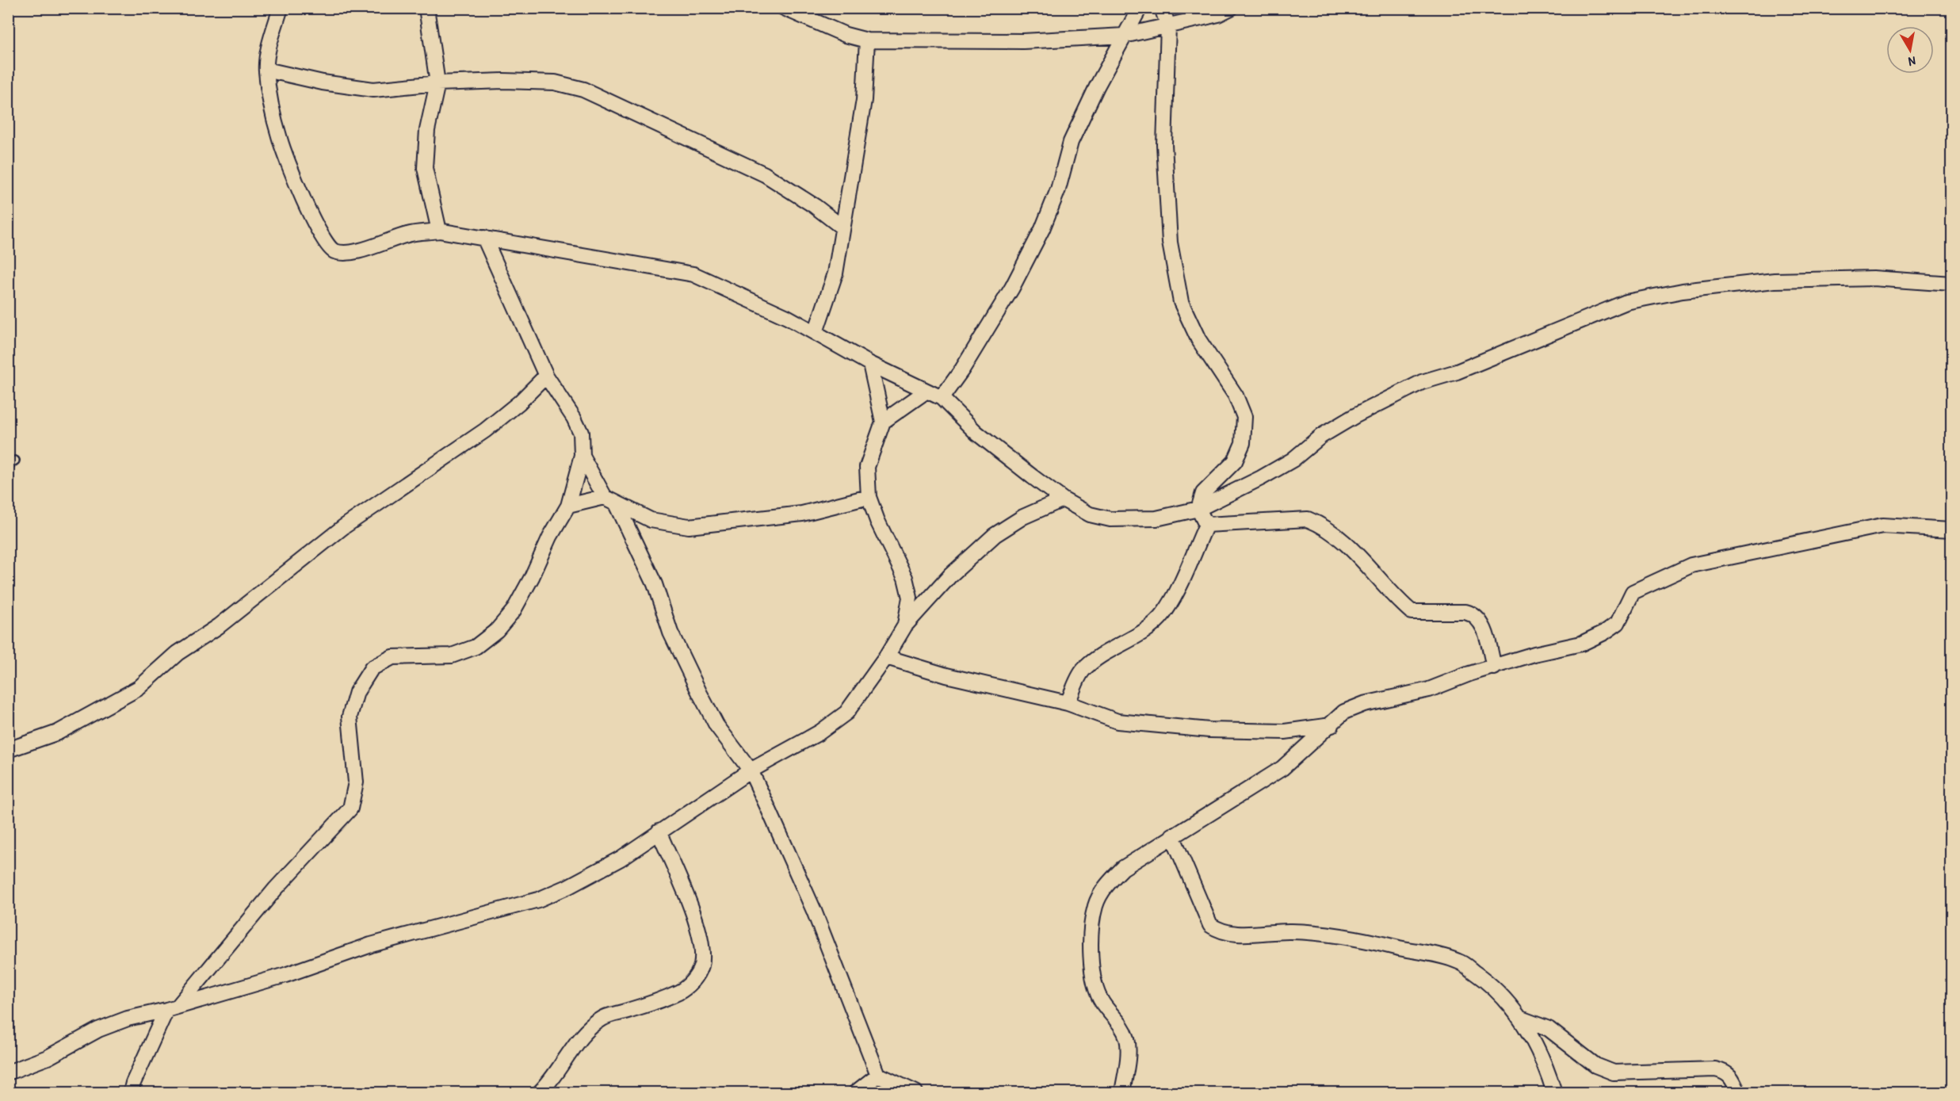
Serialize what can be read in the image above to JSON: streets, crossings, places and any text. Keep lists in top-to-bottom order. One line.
{"north":"bottom"}
